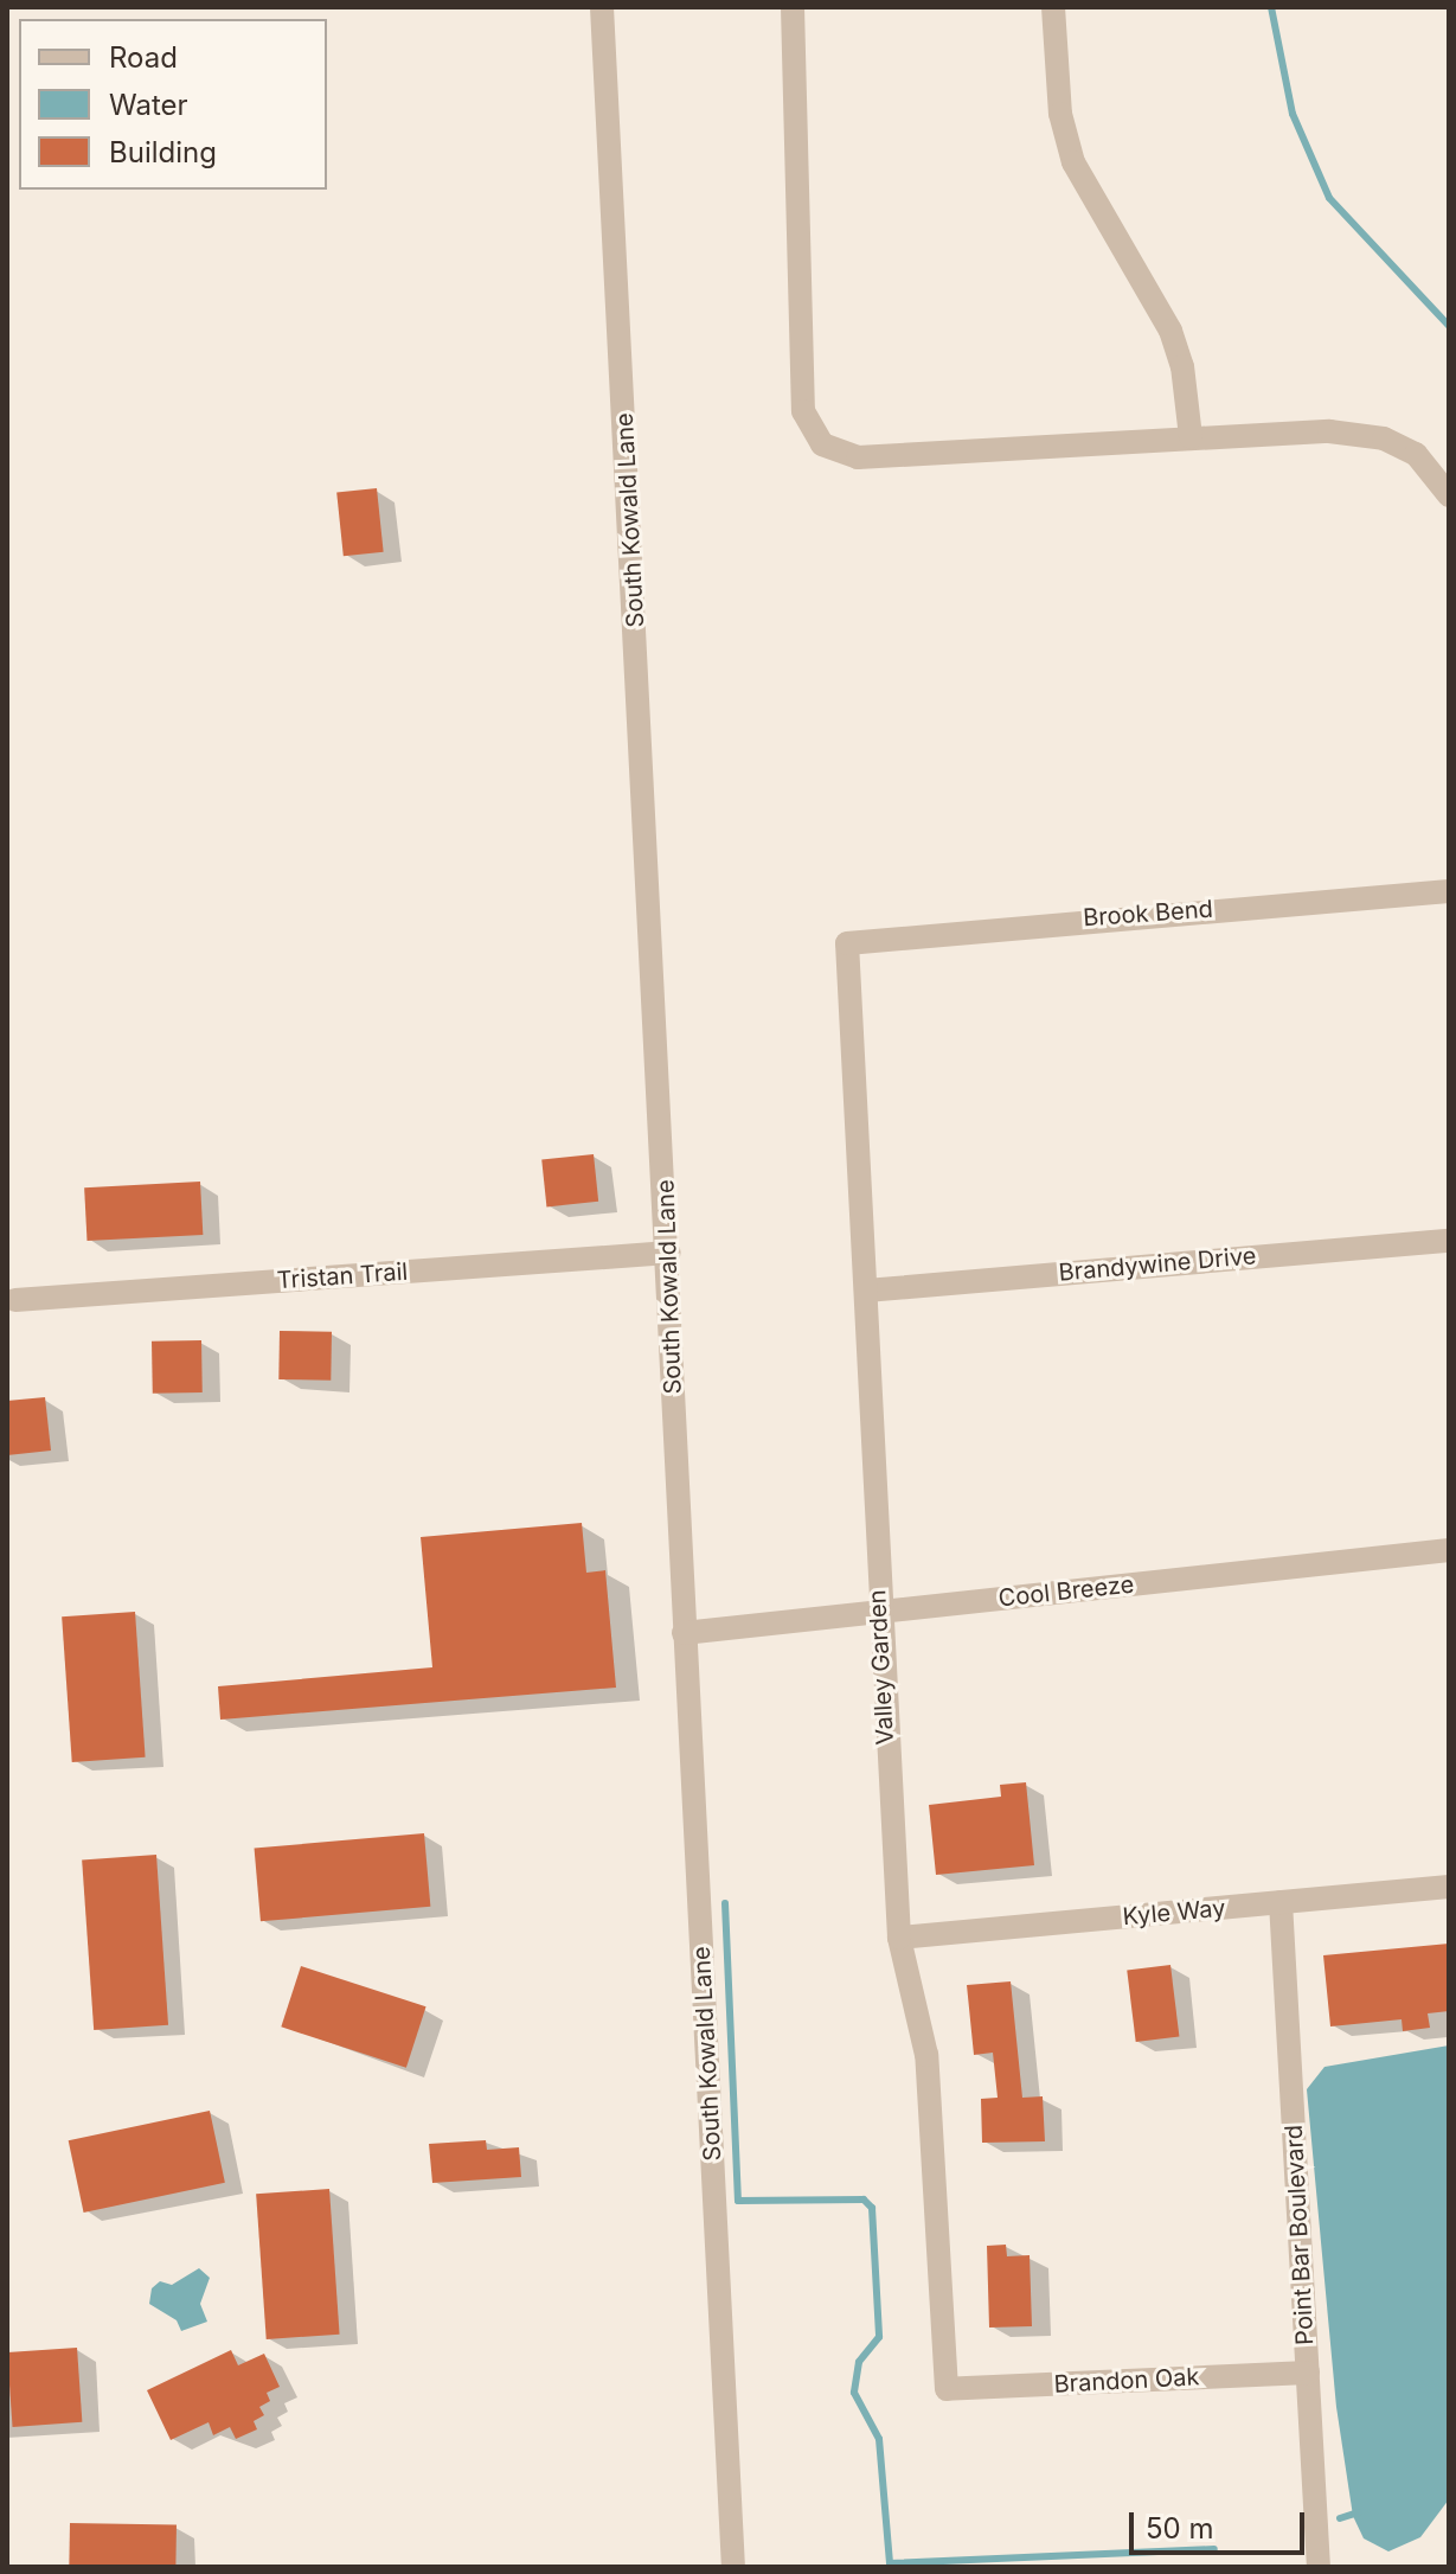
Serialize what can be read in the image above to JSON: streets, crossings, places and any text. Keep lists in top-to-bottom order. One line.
{"streets":{"street":["South Kowald Lane","Brook Bend","Brandywine Drive","Tristan Trail","Cool Breeze","Valley Garden","Kyle Way","Point Bar Boulevard","Brandon Oak"]},"crossings":[["South Kowald Lane","Tristan Trail"],["South Kowald Lane","Cool Breeze"],["Brook Bend","Valley Garden"],["Brandywine Drive","Valley Garden"],["Cool Breeze","Valley Garden"],["Valley Garden","Kyle Way"],["Valley Garden","Brandon Oak"],["Kyle Way","Point Bar Boulevard"],["Point Bar Boulevard","Brandon Oak"]],"legend":["Road","Water","Building"],"scale_bar":"50 m"}
